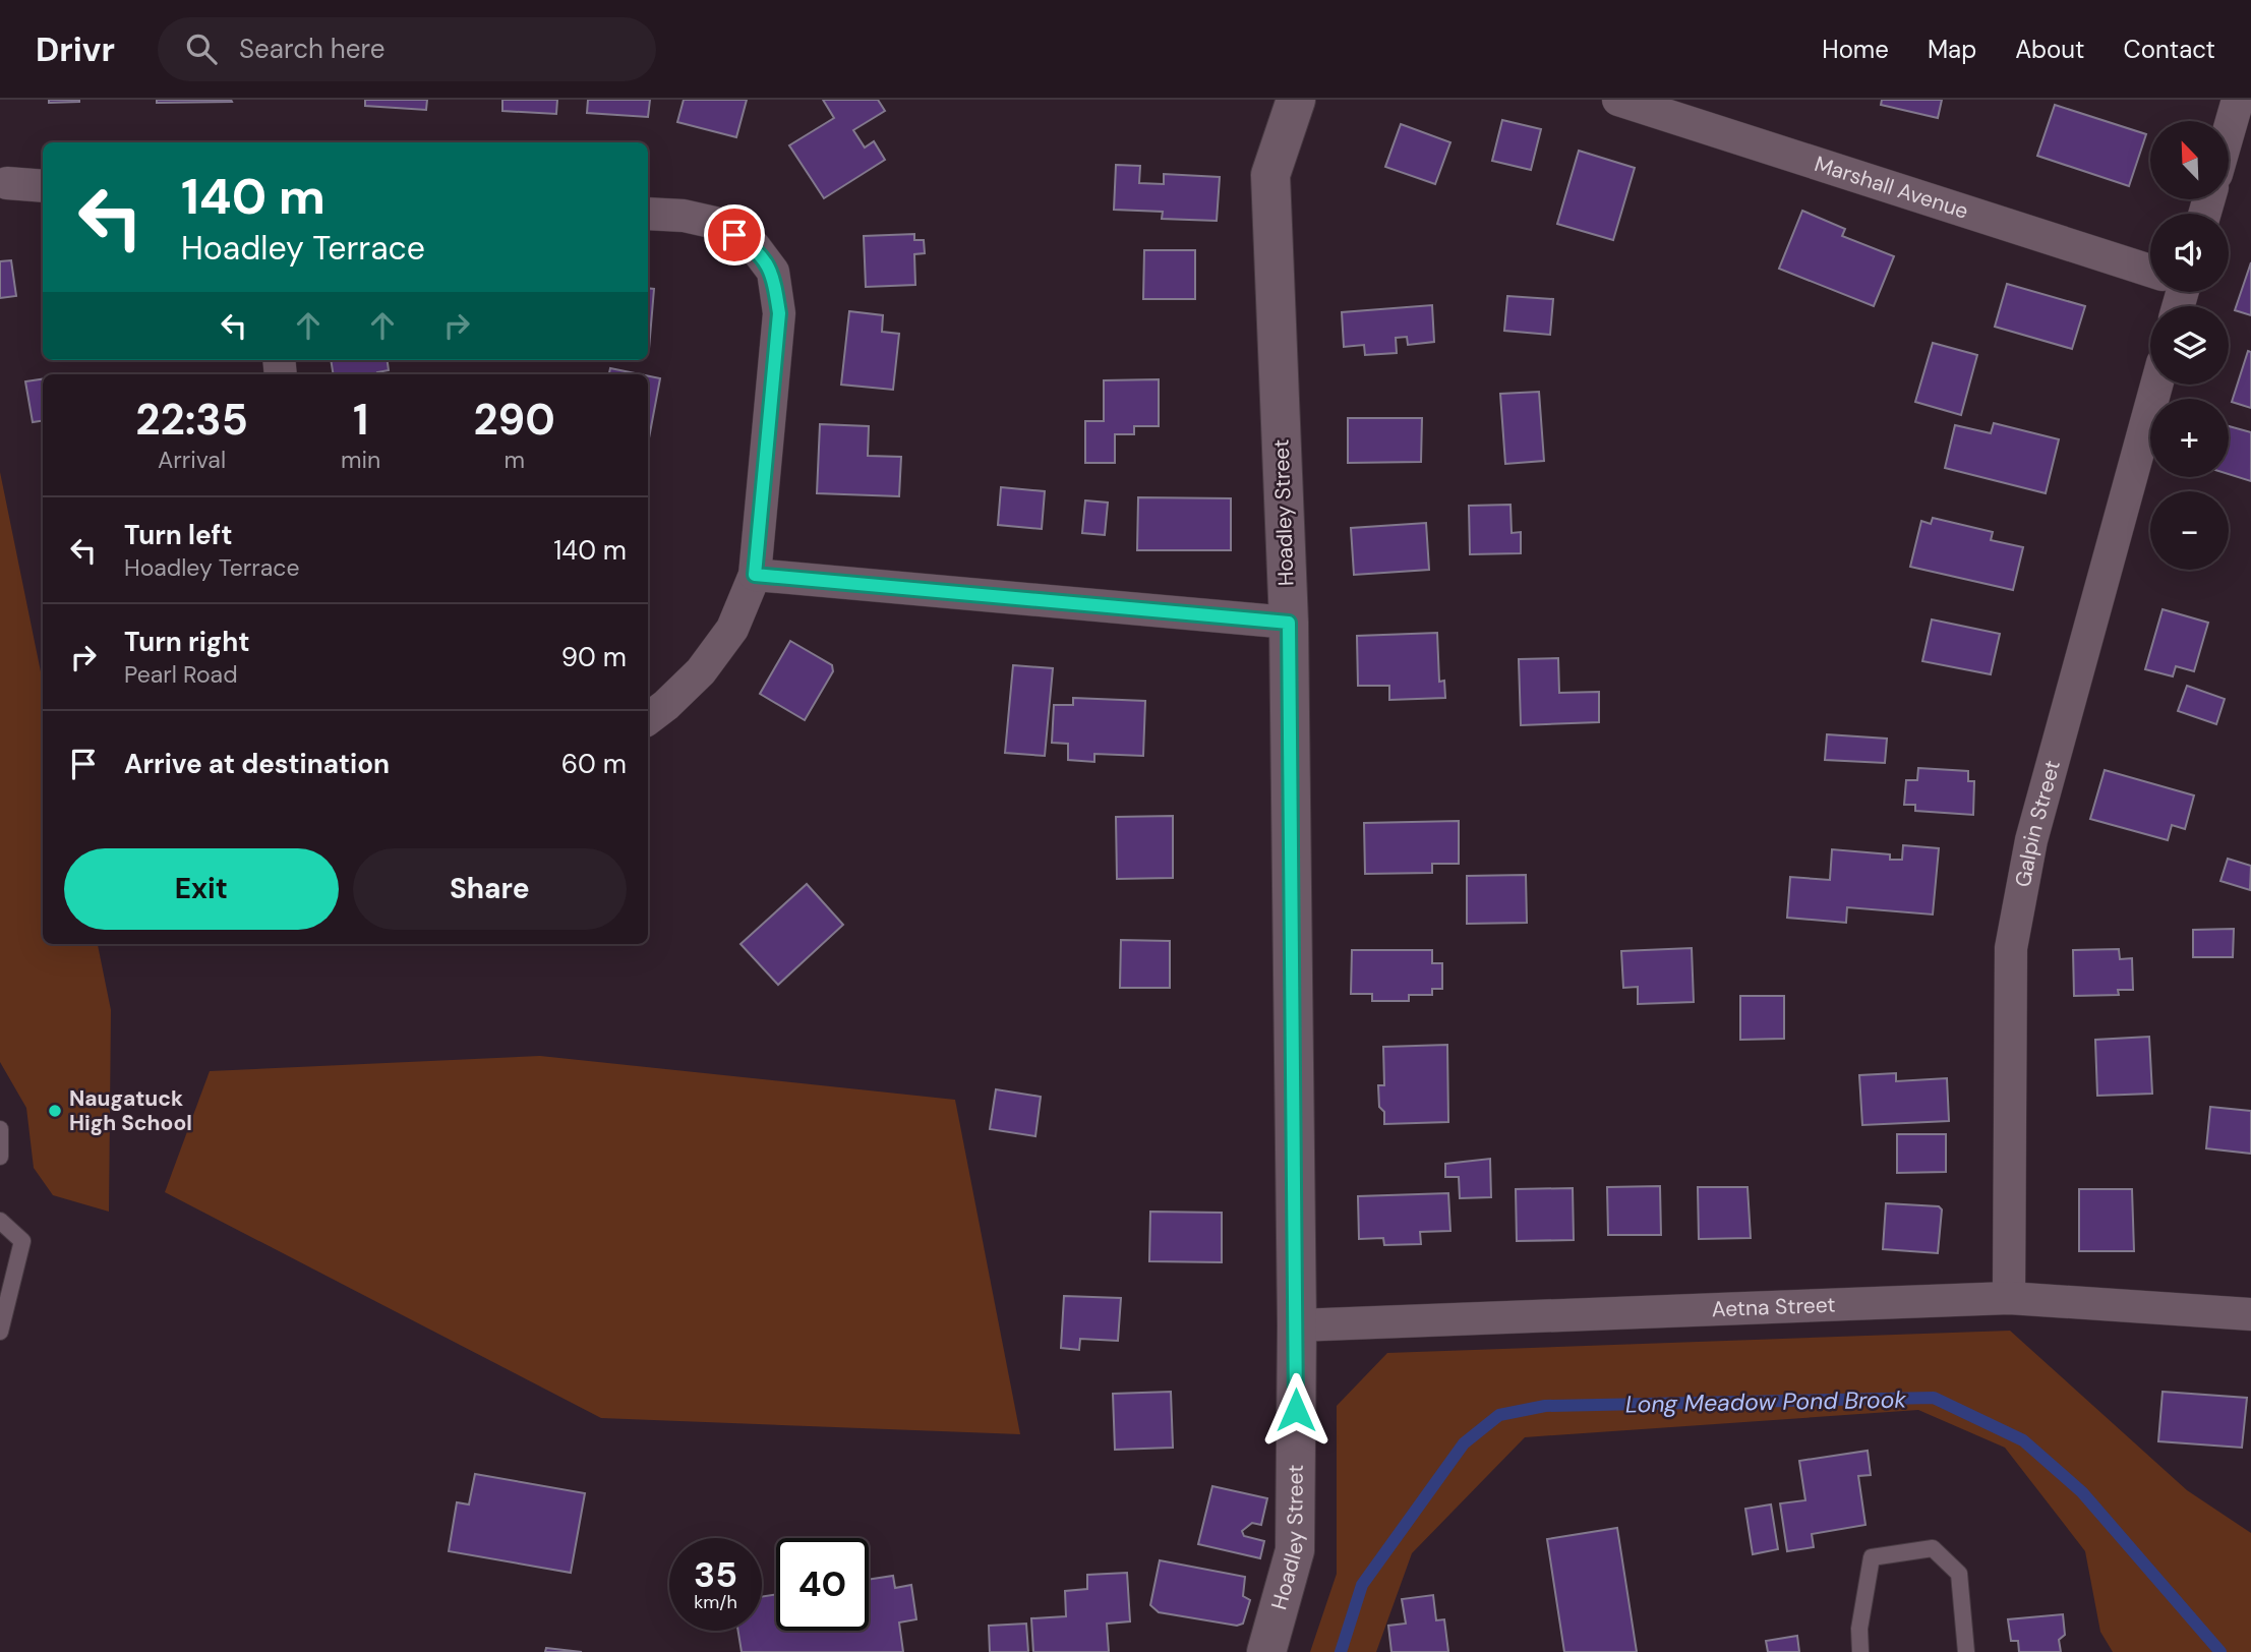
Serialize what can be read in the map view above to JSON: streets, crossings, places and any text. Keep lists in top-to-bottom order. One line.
{"streets":{"street":["Marshall Avenue","Hoadley Street","Galpin Street","Aetna Street"]},"crossings":[["Hoadley Street","Aetna Street"],["Galpin Street","Aetna Street"]],"water":["Long Meadow Pond Brook"],"places":["Naugatuck High School"],"north":"top left","page":{"header":"Drivr","search":"Search here","nav":["Home","Map","About","Contact"],"map_buttons":["+","−"],"turn":["140 m","Hoadley Terrace"],"eta":["22:35","Arrival","1","min","290","m"],"list":[{"name":"Turn left","note":"Hoadley Terrace","value":"140 m"},{"name":"Turn right","note":"Pearl Road","value":"90 m"},{"name":"Arrive at destination","value":"60 m"}],"buttons":["Exit","Share"],"speed":"35 km/h","limit":"40"}}
